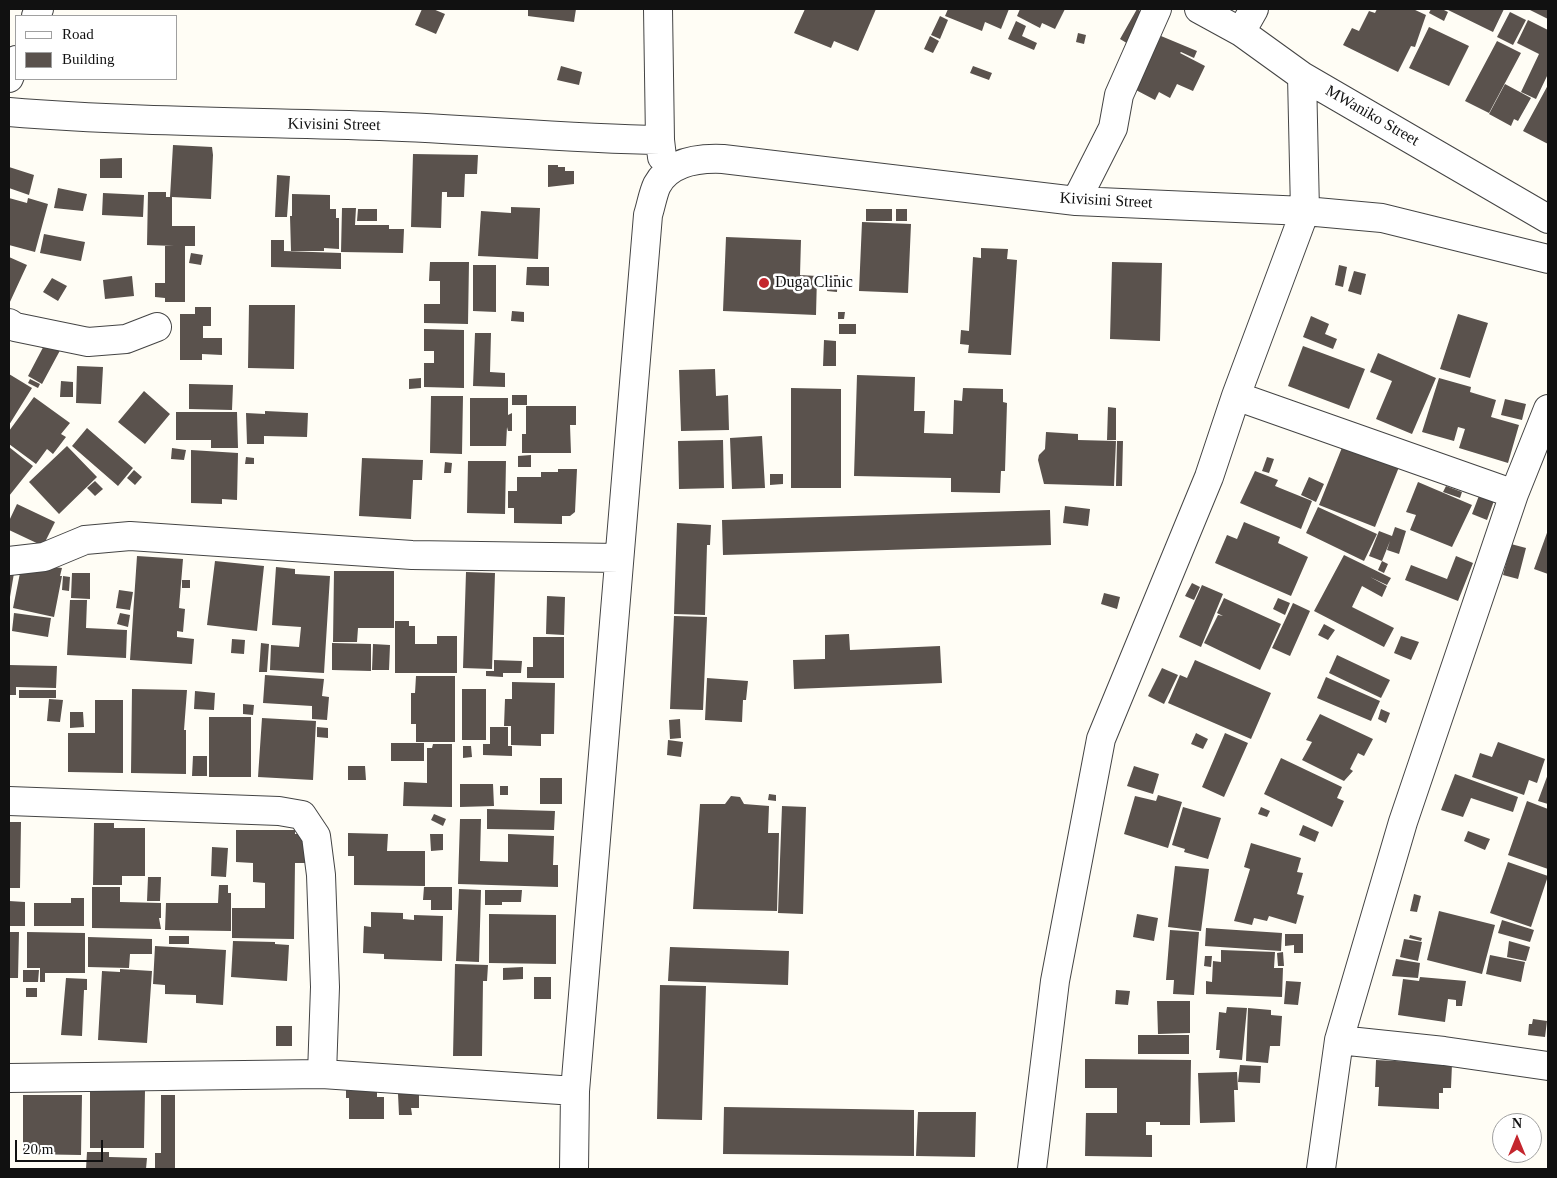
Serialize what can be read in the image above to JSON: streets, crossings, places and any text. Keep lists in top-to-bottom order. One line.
{"streets":{"street":["MWaniko Street","Kivisini Street"]},"places":["Duga Clinic"],"legend":["Road","Building"],"scale_bar":"20 m","north":"top"}
